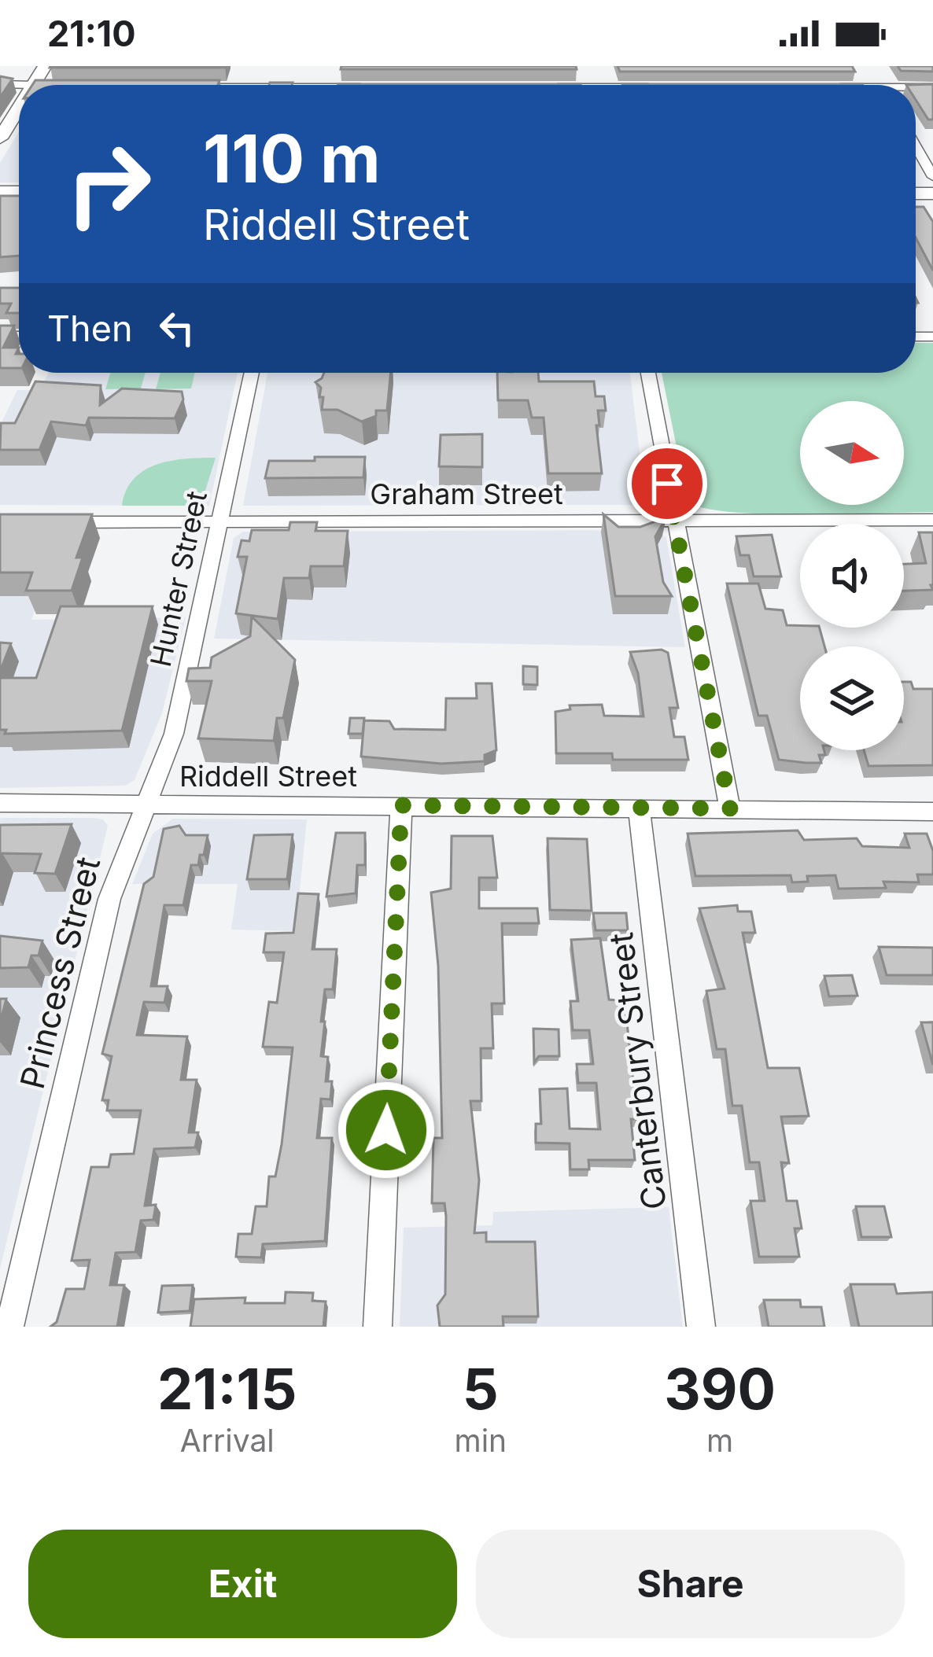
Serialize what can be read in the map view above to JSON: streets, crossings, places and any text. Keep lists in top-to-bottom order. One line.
{"streets":{"street":["Graham Street","Hunter Street","Riddell Street","Princess Street","Canterbury Street"]},"crossings":[["Graham Street","Hunter Street"],["Hunter Street","Riddell Street"],["Hunter Street","Princess Street"],["Riddell Street","Princess Street"],["Riddell Street","Canterbury Street"]],"north":"right","page":{"status":"21:10","turn":["110 m","Riddell Street"],"then":"Then","eta":["21:15","Arrival","5","min","390","m"],"buttons":["Exit","Share"]}}
